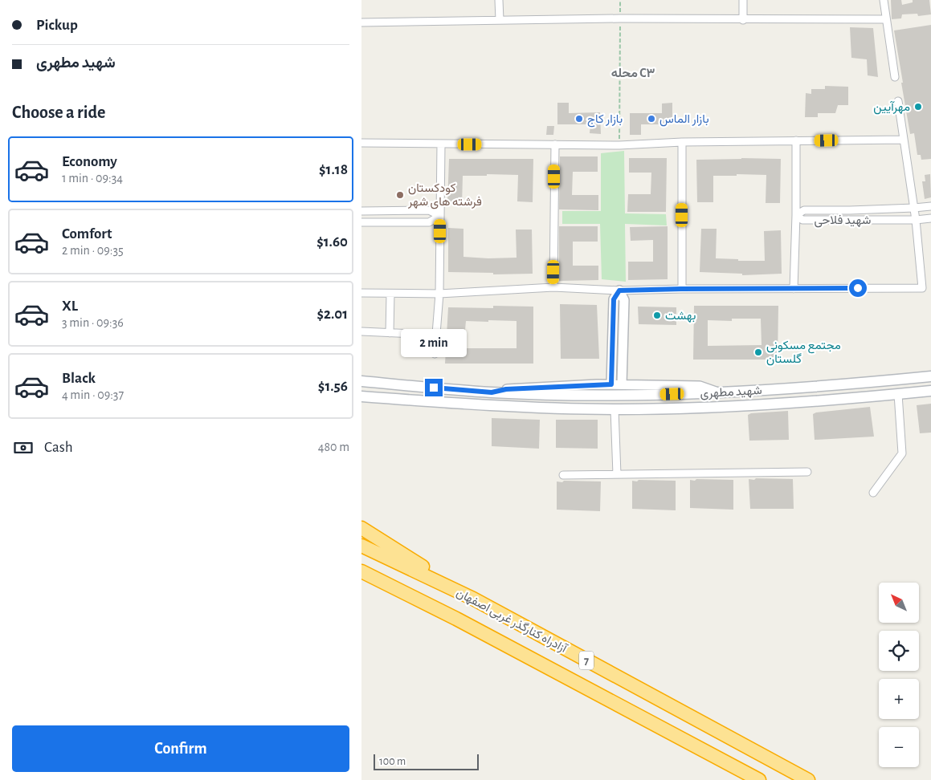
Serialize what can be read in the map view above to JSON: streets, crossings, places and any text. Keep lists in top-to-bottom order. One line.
{"streets":{"highway":["آزادراه کنارگذر غربی اصفهان","7"],"main road":["شهید مطهری"],"street":["شهید فلاحی"]},"districts":["محله C۳"],"places":["مهرآیین","بازار کاج","بازار الماس","کودکستان فرشته های شهر","بهشت","مجتمع مسکونی گلستان"],"scale_bar":"100 m","north":"top left","page":{"banner":["Pickup","شهید مطهری"],"heading":"Choose a ride","list":[{"name":"Economy","note":"1 min · 09:34","value":"$1.18"},{"name":"Comfort","note":"2 min · 09:35","value":"$1.60"},{"name":"XL","note":"3 min · 09:36","value":"$2.01"},{"name":"Black","note":"4 min · 09:37","value":"$1.56"}],"bubble":"2 min","pay":["Cash","480 m"],"map_buttons":["+","−"],"buttons":"Confirm","scale":"100 m"}}
